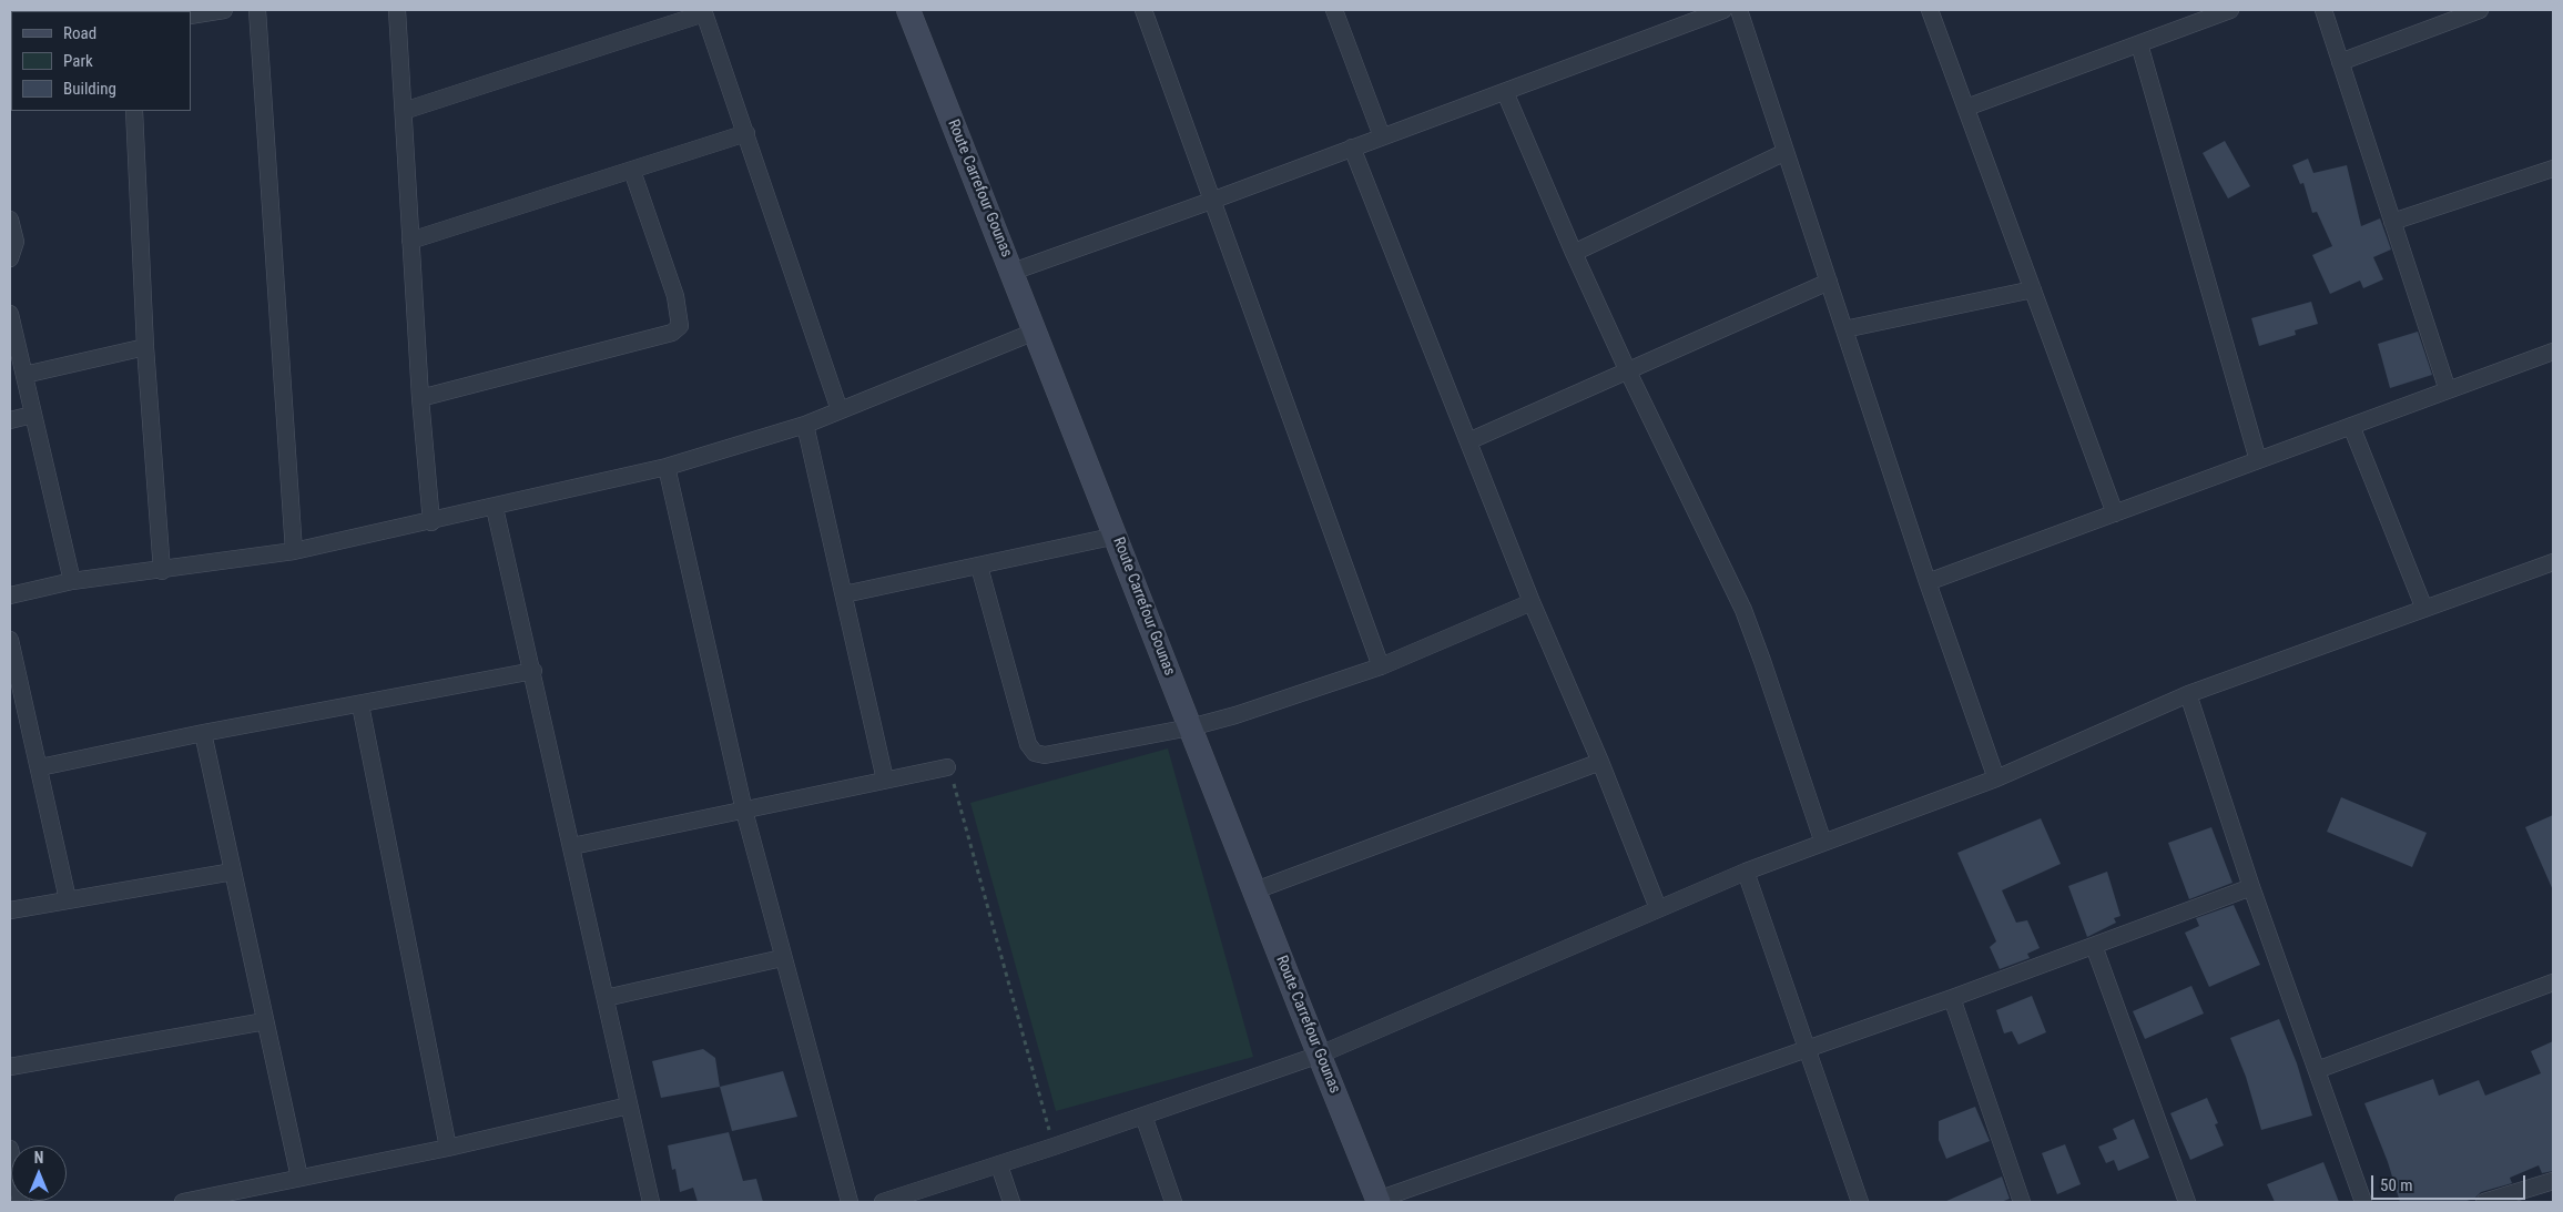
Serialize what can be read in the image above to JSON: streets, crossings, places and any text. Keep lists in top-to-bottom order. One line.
{"streets":{"main road":["Route Carrefour Gounas"]},"legend":["Road","Park","Building"],"scale_bar":"50 m","north":"top"}
